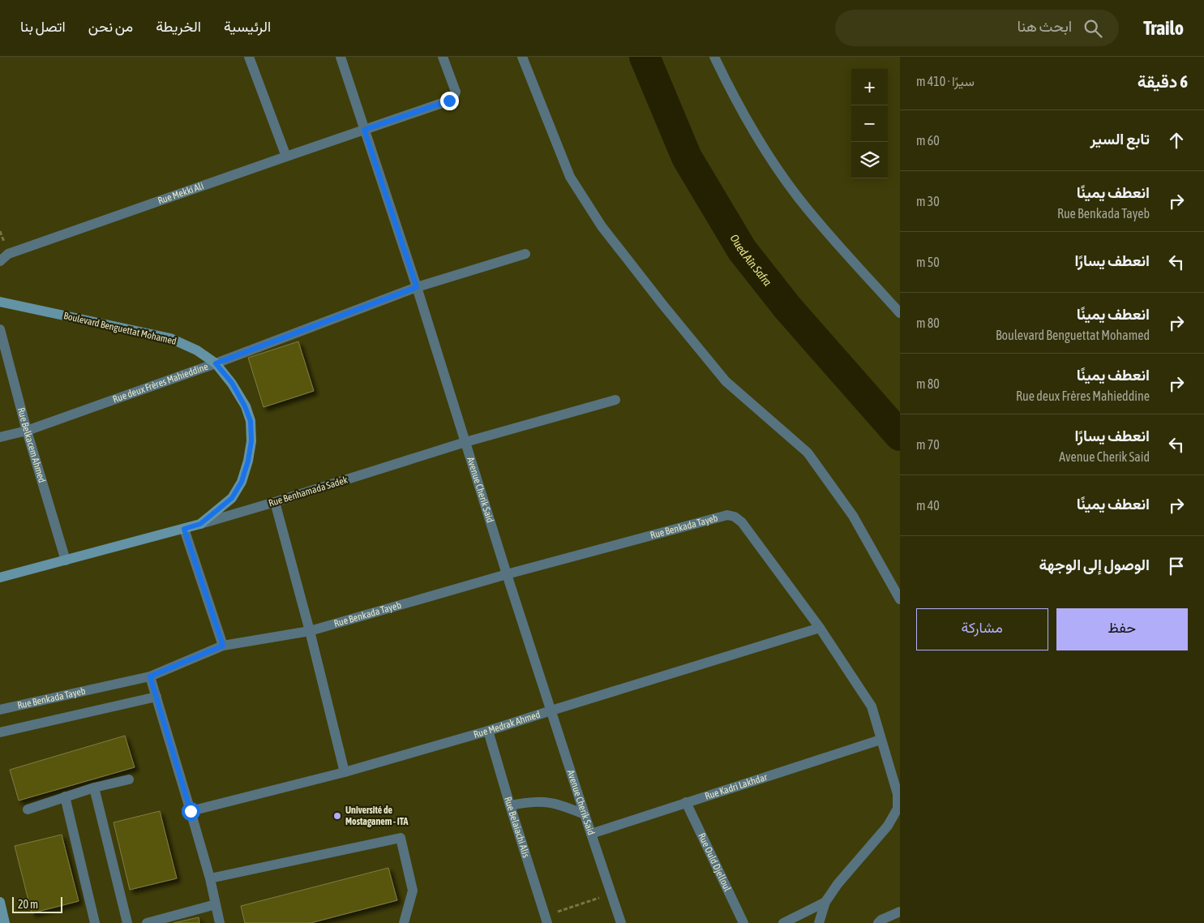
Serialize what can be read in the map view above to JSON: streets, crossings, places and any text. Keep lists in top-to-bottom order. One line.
{"streets":{"main road":["Boulevard Benguettat Mohamed","Rue Benhamada Sadek"],"street":["Rue Mekki Ali","Rue deux Frères Mahieddine","Rue Belkacem Ahmed","Avenue Cherik Said","Rue Benkada Tayeb","Rue Medrak Ahmed","Rue Kadri Lakhdar","Rue Belaiachi Alis","Rue Ould Djelloul"]},"crossings":[["Rue Mekki Ali","Avenue Cherik Said"],["Boulevard Benguettat Mohamed","Rue deux Frères Mahieddine"],["Boulevard Benguettat Mohamed","Rue Benhamada Sadek"],["Rue deux Frères Mahieddine","Rue Belkacem Ahmed"],["Rue deux Frères Mahieddine","Avenue Cherik Said"],["Rue Belkacem Ahmed","Rue Benhamada Sadek"],["Avenue Cherik Said","Rue Benhamada Sadek"],["Avenue Cherik Said","Rue Benkada Tayeb"],["Avenue Cherik Said","Rue Medrak Ahmed"],["Avenue Cherik Said","Rue Kadri Lakhdar"],["Rue Benkada Tayeb","Rue Medrak Ahmed"],["Rue Medrak Ahmed","Rue Belaiachi Alis"],["Rue Kadri Lakhdar","Rue Ould Djelloul"]],"water":["Oued Aîn Safra"],"places":["Université de Mostaganem - ITA"],"scale_bar":"20 m","page":{"header":"Trailo","search":"ابحث هنا","nav":["الرئيسية","الخريطة","من نحن","اتصل بنا"],"heading":["6 دقيقة","سيرًا · 410 m"],"map_buttons":["+","−"],"list":[["تابع السير","60 m"],["انعطف يمينًا","Rue Benkada Tayeb","30 m"],["انعطف يسارًا","50 m"],["انعطف يمينًا","Boulevard Benguettat Mohamed","80 m"],["انعطف يمينًا","Rue deux Frères Mahieddine","80 m"],["انعطف يسارًا","Avenue Cherik Said","70 m"],["انعطف يمينًا","40 m"],"الوصول إلى الوجهة"],"buttons":["حفظ","مشاركة"],"scale":"20 m"}}
